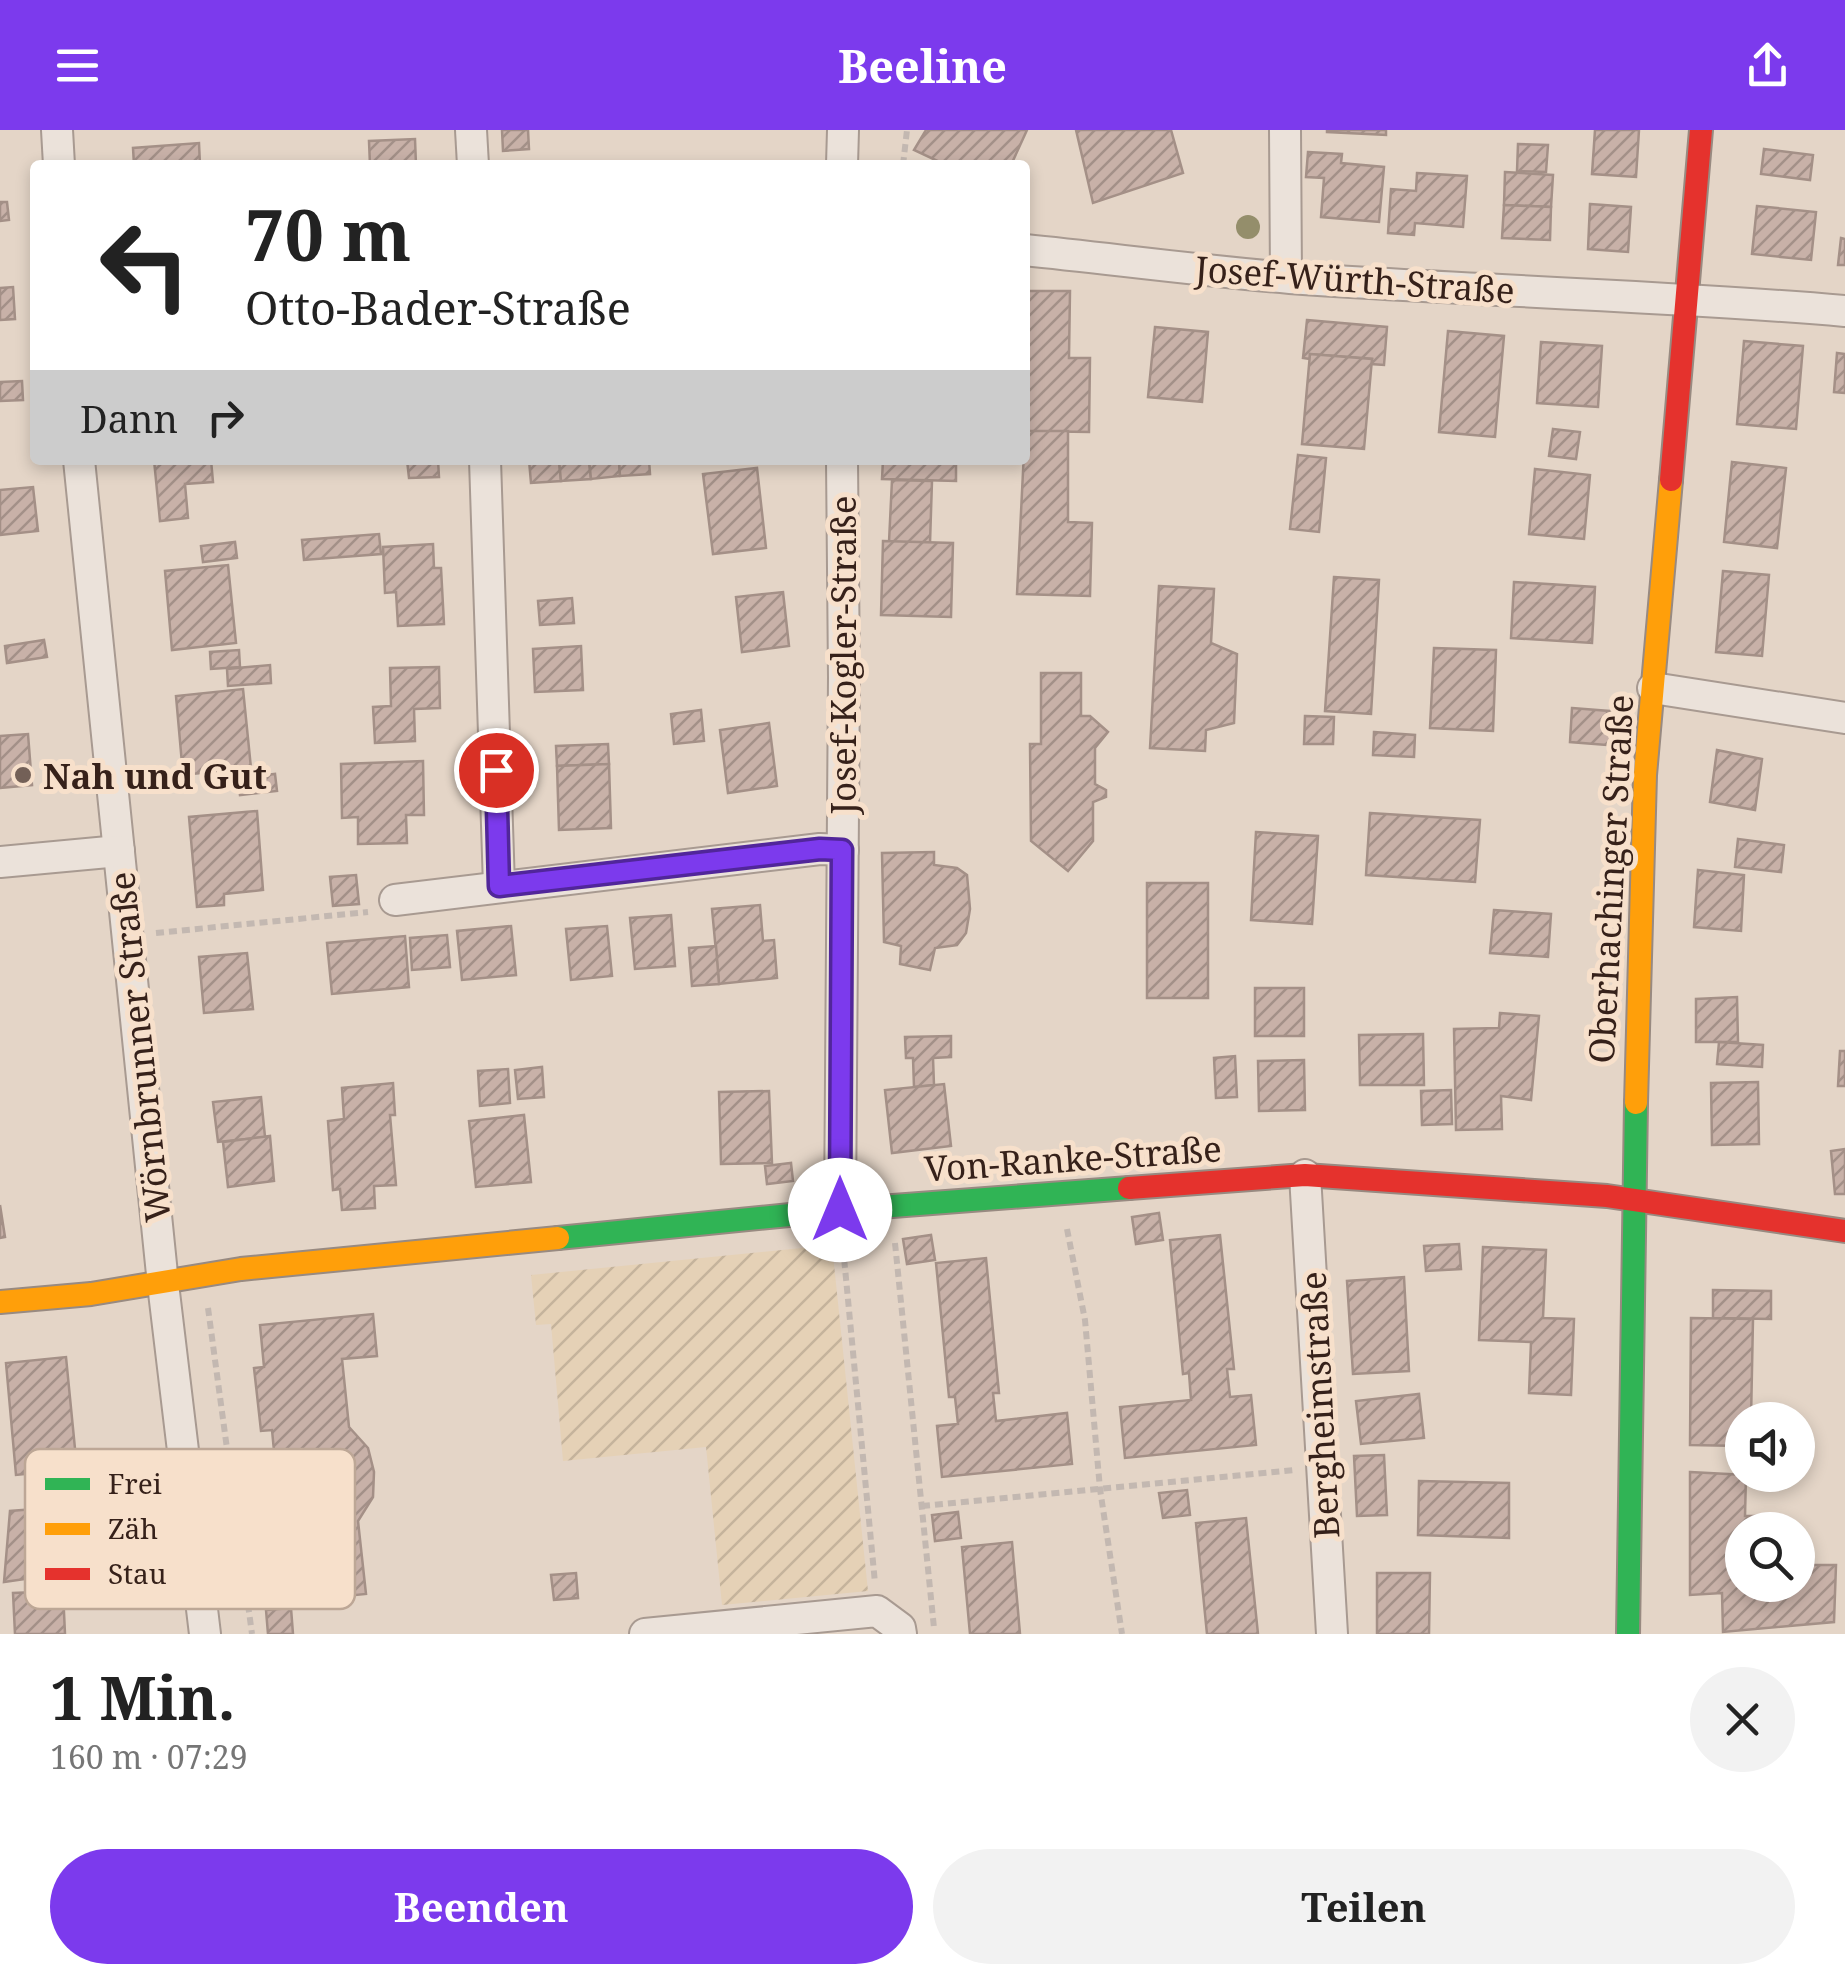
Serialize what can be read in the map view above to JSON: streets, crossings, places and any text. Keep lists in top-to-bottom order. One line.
{"streets":{"street":["Josef-Würth-Straße","Josef-Kogler-Straße","Oberhachinger Straße","Wörnbrunner Straße","Von-Ranke-Straße","Bergheimstraße"]},"crossings":[["Josef-Würth-Straße","Oberhachinger Straße"],["Josef-Kogler-Straße","Von-Ranke-Straße"],["Oberhachinger Straße","Von-Ranke-Straße"],["Wörnbrunner Straße","Von-Ranke-Straße"],["Von-Ranke-Straße","Bergheimstraße"]],"places":["Nah und Gut"],"legend":["Frei","Zäh","Stau"],"page":{"header":"Beeline","turn":["70 m","Otto-Bader-Straße"],"then":"Dann","heading":["1 Min.","160 m · 07:29"],"buttons":["Beenden","Teilen"]}}
